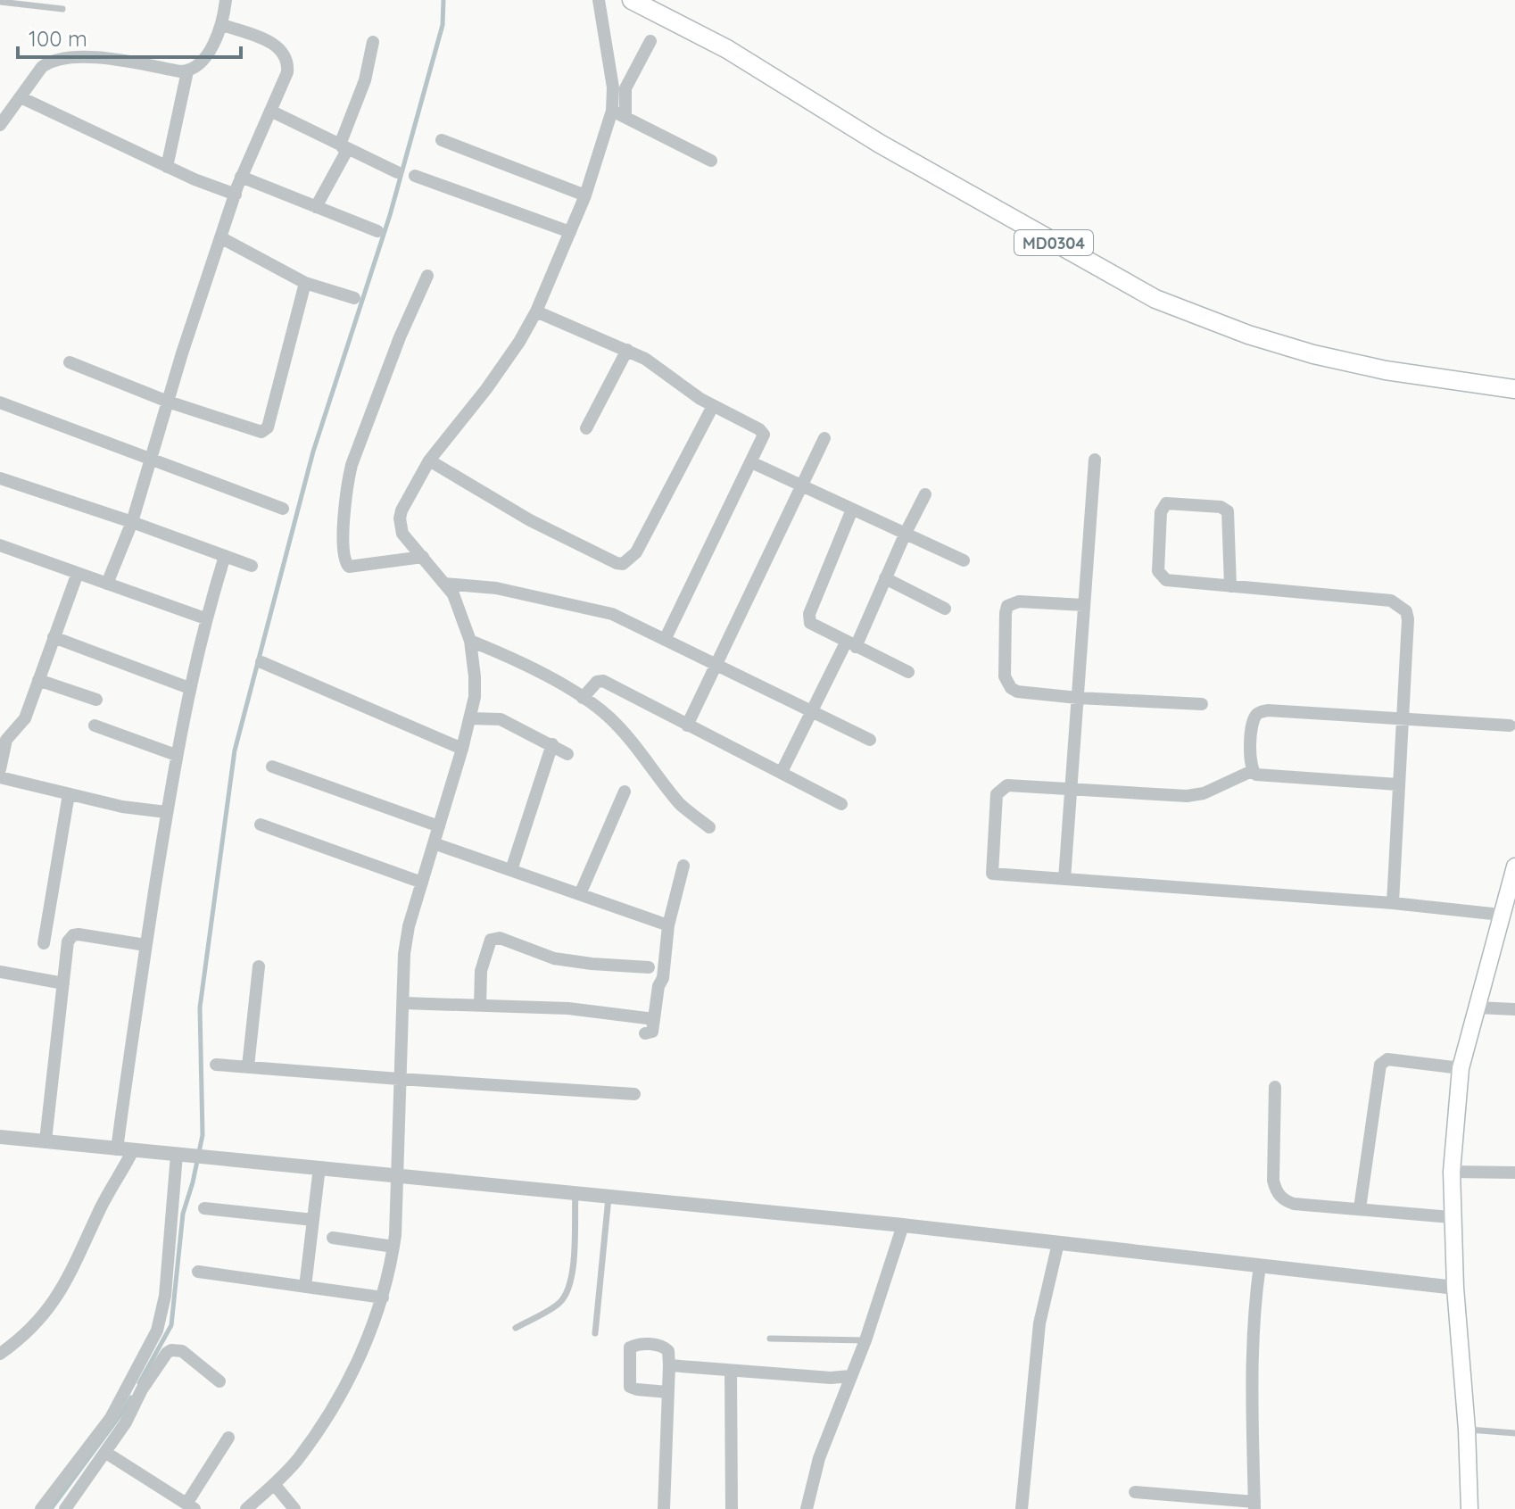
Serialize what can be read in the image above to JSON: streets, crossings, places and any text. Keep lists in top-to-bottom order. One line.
{"streets":{"main road":["MD0304"]},"scale_bar":"100 m"}
